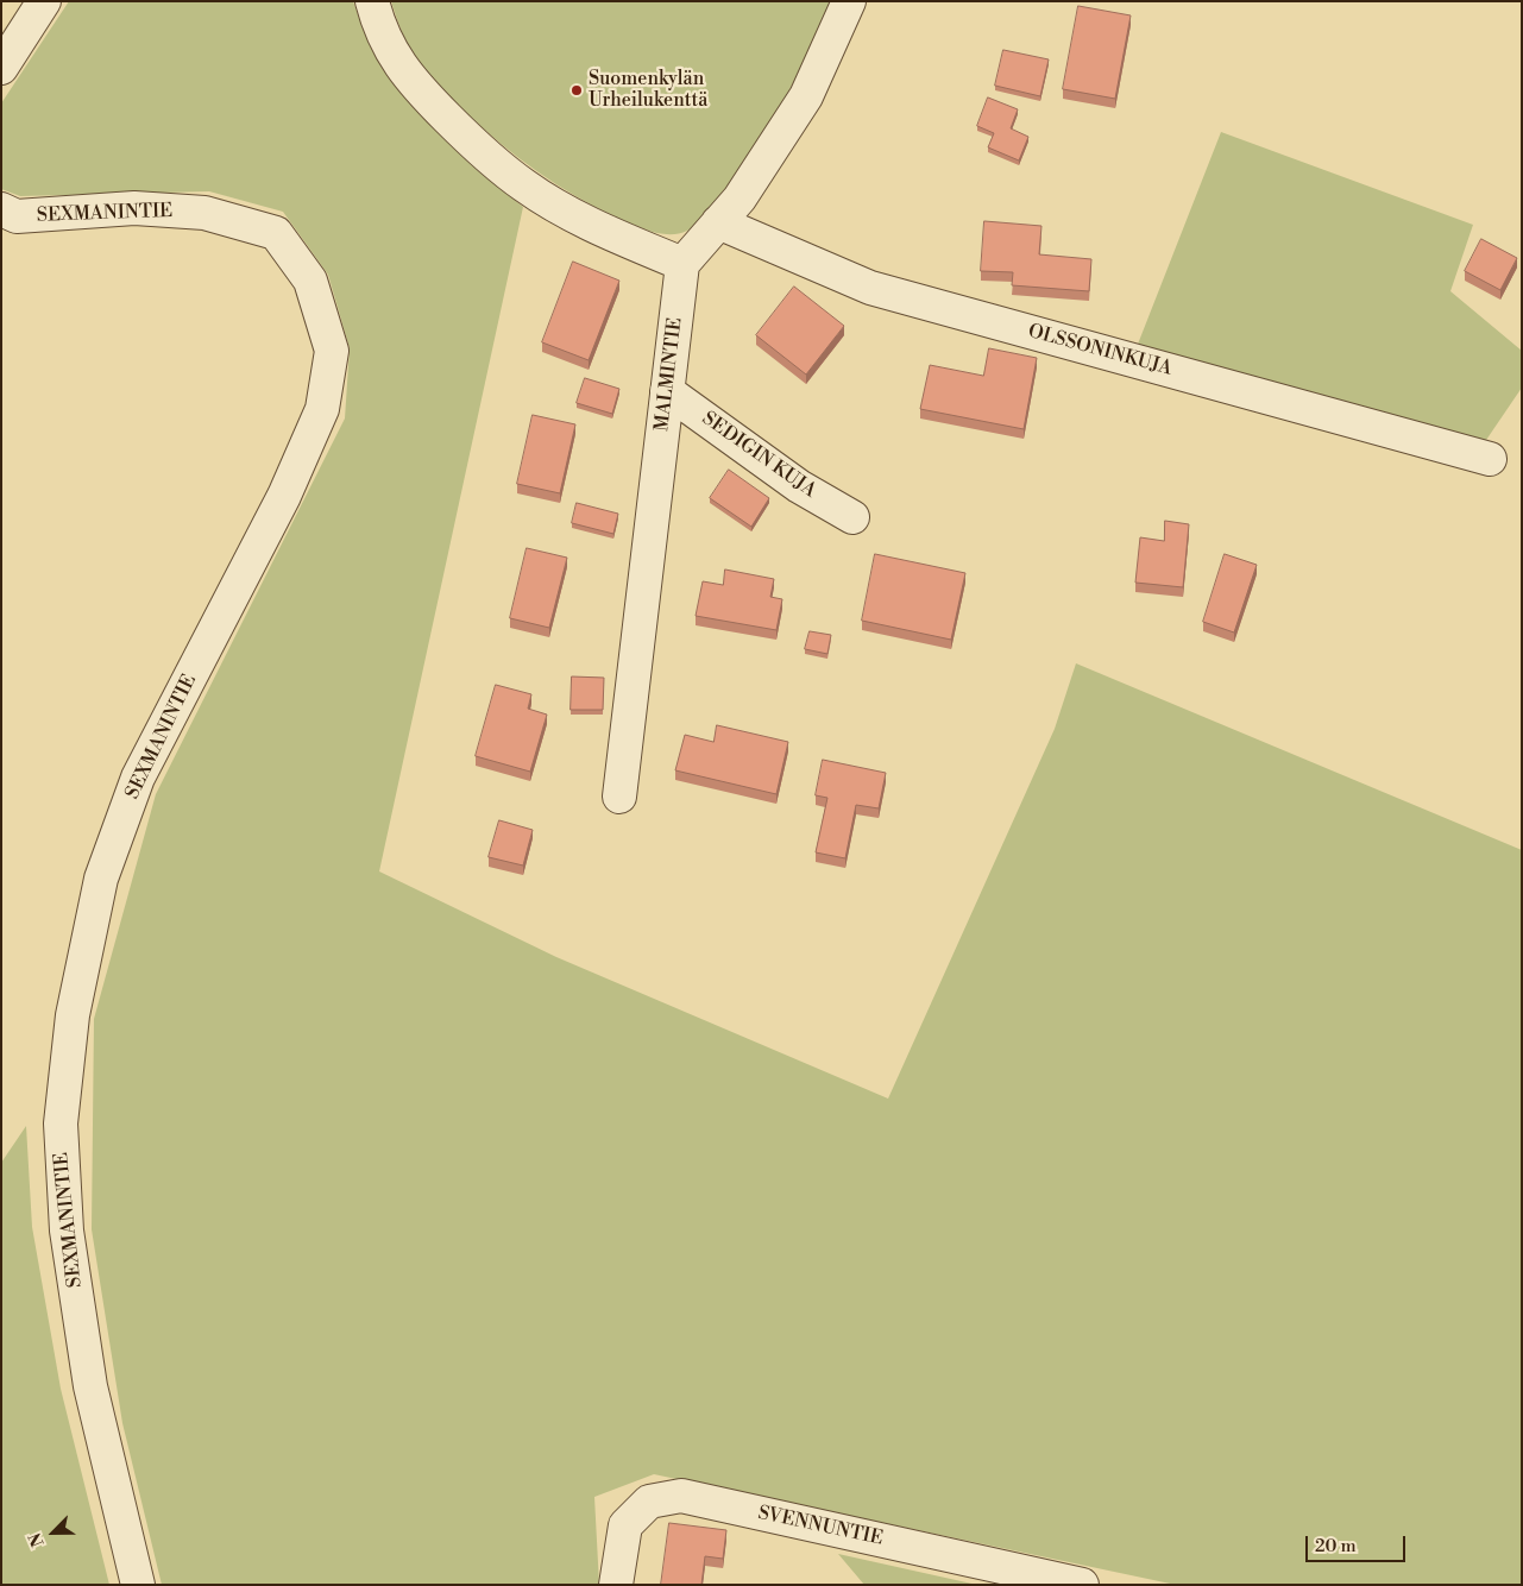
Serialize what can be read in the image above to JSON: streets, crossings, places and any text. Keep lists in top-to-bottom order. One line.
{"streets":{"street":["SEXMANINTIE","OLSSONINKUJA","MALMINTIE","SEDIGIN KUJA","SVENNUNTIE"]},"crossings":[["MALMINTIE","SEDIGIN KUJA"]],"places":["Suomenkylän Urheilukenttä"],"scale_bar":"20 m","north":"bottom left"}
